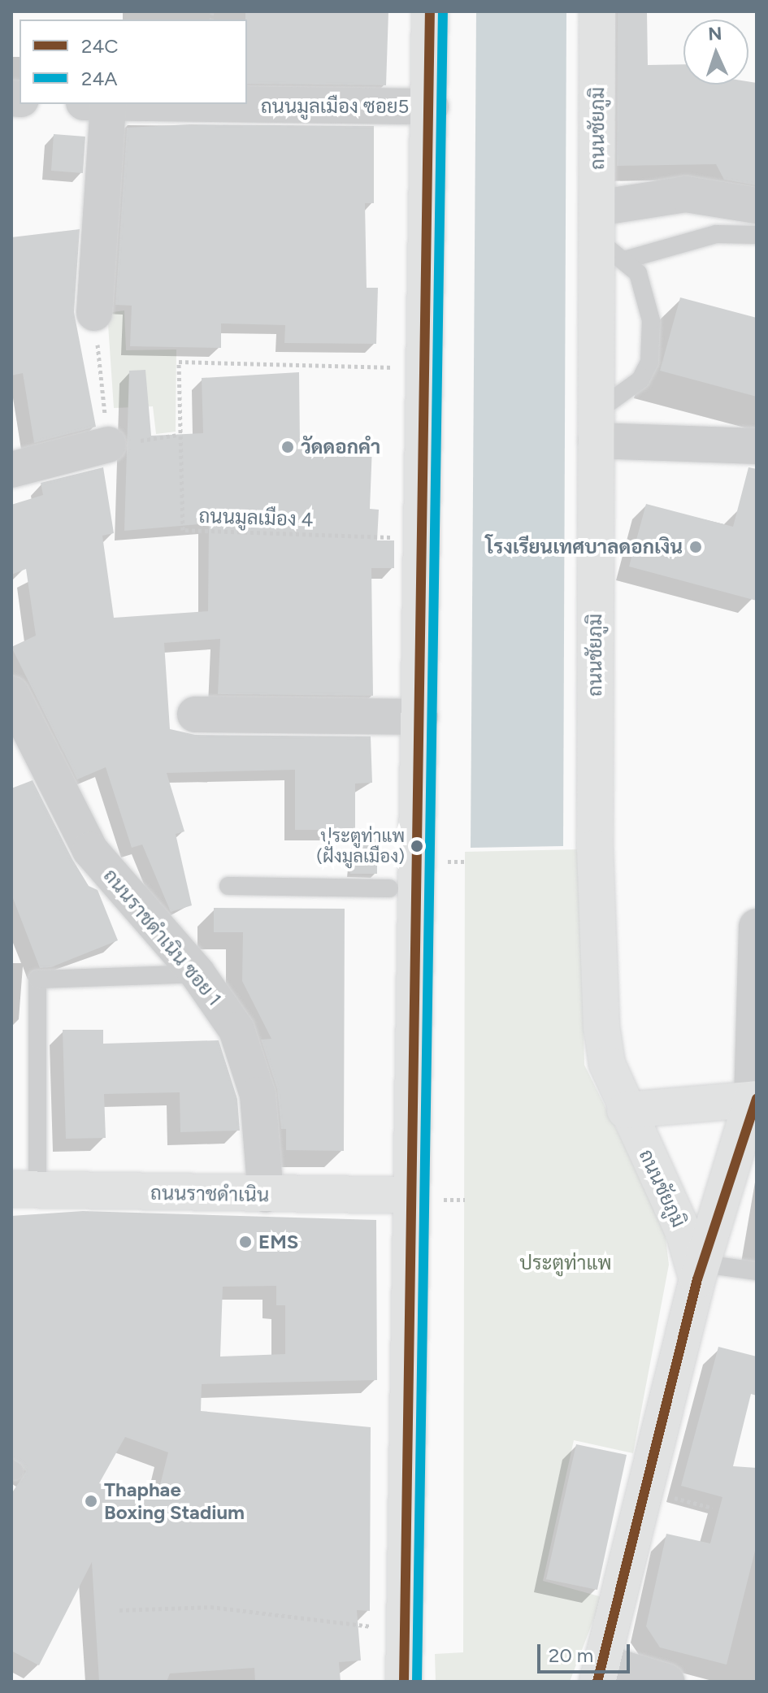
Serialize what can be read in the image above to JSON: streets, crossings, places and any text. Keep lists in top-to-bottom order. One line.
{"streets":{"main road":["ถนนชัยภูมิ","ถนนราชดำเนิน"],"street":["ถนนมูลเมือง ซอย5","ถนนราชดำเนิน ซอย 1"],"path":["ถนนมูลเมือง 4"]},"crossings":[["ถนนราชดำเนิน ซอย 1","ถนนราชดำเนิน"]],"parks":["ประตูท่าแพ"],"places":["วัดดอกคำ","โรงเรียนเทศบาลดอกเงิน","ประตูท่าแพ (ฝั่งมูลเมือง)","EMS","Thaphae Boxing Stadium"],"lines":["transit line 24C","transit line 24A"],"legend":["24C","24A"],"scale_bar":"20 m","north":"top"}
